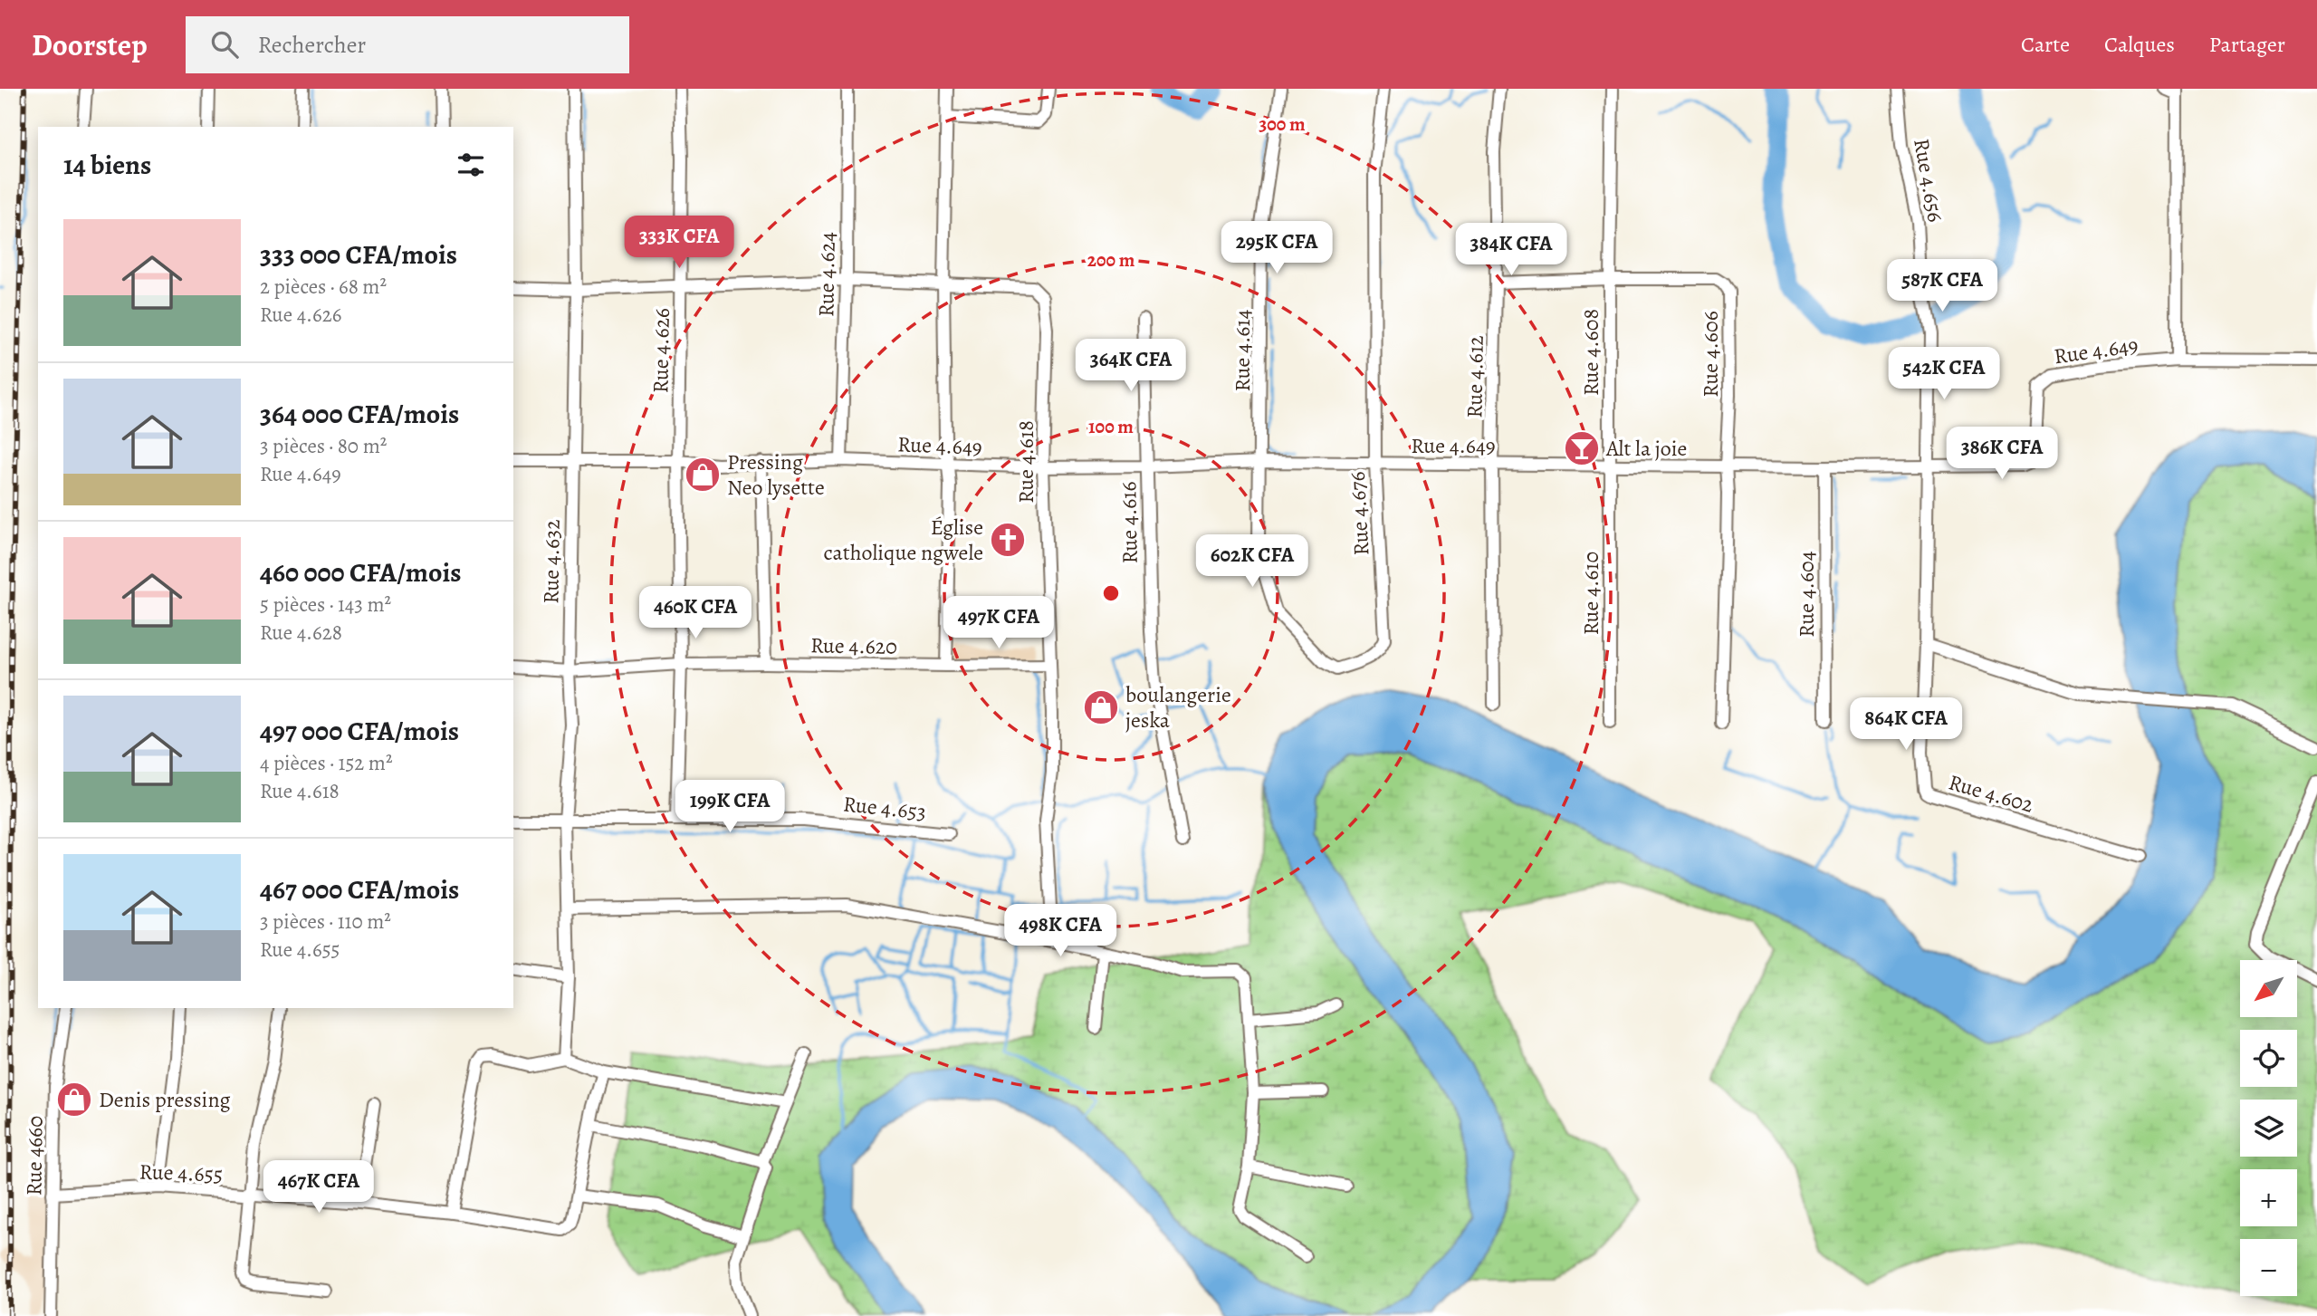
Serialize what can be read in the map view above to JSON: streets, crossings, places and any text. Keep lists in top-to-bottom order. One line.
{"streets":{"street":["Rue 4.656","Rue 4.624","Rue 4.626","Rue 4.614","Rue 4.649","Rue 4.608","Rue 4.606","Rue 4.612","Rue 4.618","Rue 4.676","Rue 4.616","Rue 4.632","Rue 4.610","Rue 4.604","Rue 4.620","Rue 4.602","Rue 4.653","Rue 4660","Rue 4.655"]},"crossings":[["Rue 4.656","Rue 4.649"],["Rue 4.656","Rue 4.602"],["Rue 4.624","Rue 4.649"],["Rue 4.624","Rue 4.618"],["Rue 4.626","Rue 4.649"],["Rue 4.626","Rue 4.618"],["Rue 4.626","Rue 4.620"],["Rue 4.626","Rue 4.653"],["Rue 4.614","Rue 4.649"],["Rue 4.614","Rue 4.676"],["Rue 4.649","Rue 4.608"],["Rue 4.649","Rue 4.606"],["Rue 4.649","Rue 4.612"],["Rue 4.649","Rue 4.618"],["Rue 4.649","Rue 4.676"],["Rue 4.649","Rue 4.616"],["Rue 4.649","Rue 4.632"],["Rue 4.649","Rue 4.610"],["Rue 4.649","Rue 4.604"],["Rue 4.649","Rue 4.602"],["Rue 4.608","Rue 4.606"],["Rue 4.608","Rue 4.610"],["Rue 4.606","Rue 4.612"],["Rue 4.618","Rue 4.632"],["Rue 4.618","Rue 4.620"],["Rue 4.632","Rue 4.620"],["Rue 4.632","Rue 4.653"],["Rue 4660","Rue 4.655"]],"places":{"bar":["Alt la joie"],"shop":["Pressing Neo lysette","boulangerie jeska","Denis pressing"],"church":["Église catholique ngwele"]},"north":"bottom left","page":{"header":"Doorstep","search":"Rechercher","nav":["Carte","Calques","Partager"],"heading":"14 biens","list":[{"name":"333 000 CFA/mois","note":"2 pièces · 68 m² · Rue 4.626"},{"name":"364 000 CFA/mois","note":"3 pièces · 80 m² · Rue 4.649"},{"name":"460 000 CFA/mois","note":"5 pièces · 143 m² · Rue 4.628"},{"name":"497 000 CFA/mois","note":"4 pièces · 152 m² · Rue 4.618"},{"name":"467 000 CFA/mois","note":"3 pièces · 110 m² · Rue 4.655"}],"price":["333K CFA","295K CFA","384K CFA","587K CFA","364K CFA","542K CFA","386K CFA","602K CFA","460K CFA","497K CFA","864K CFA","199K CFA","498K CFA","467K CFA"],"map_buttons":["+","−"]},"rings":["300 m","200 m","100 m"]}
